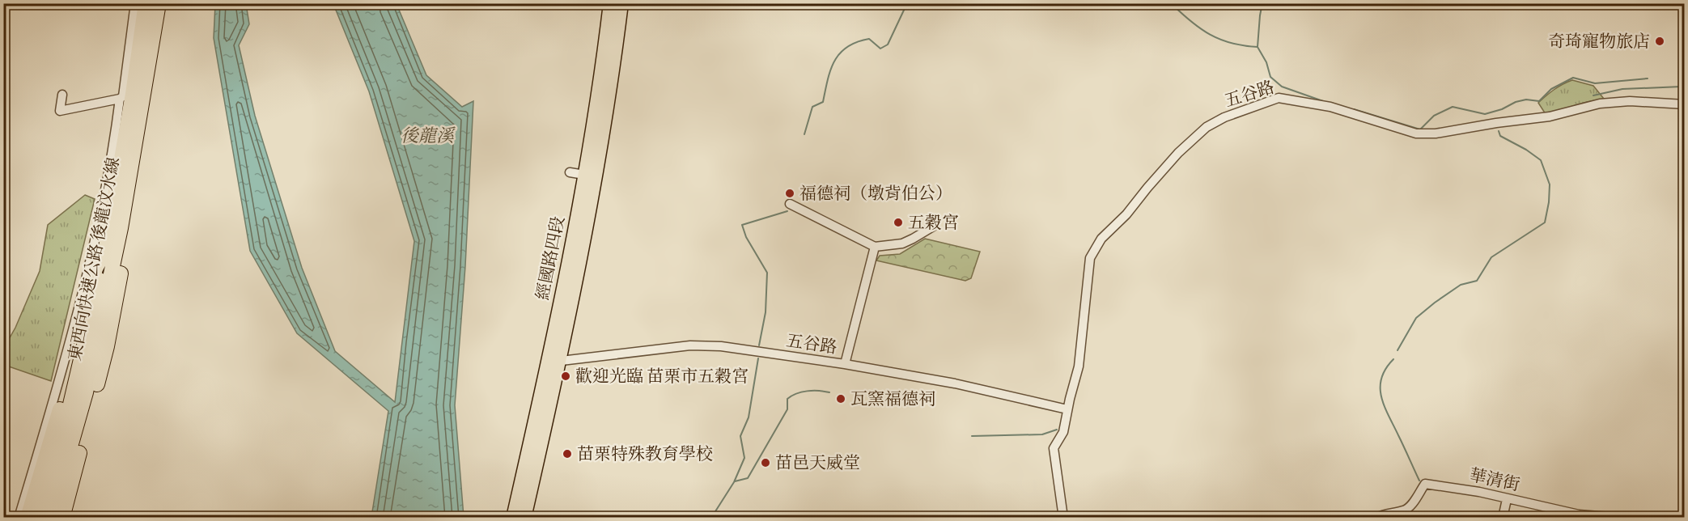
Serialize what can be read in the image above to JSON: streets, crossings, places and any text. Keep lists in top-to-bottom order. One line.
{"streets":{"highway":["東西向快速公路 後龍汶水線"],"main road":["經國路四段"],"street":["五谷路","華清街"]},"crossings":[["五谷路","經國路四段"]],"water":["後龍溪"],"places":["奇琦寵物旅店","福德祠（墩背伯公）","五穀宮","歡迎光臨 苗栗市五穀宮","瓦窯福德祠","苗栗特殊教育學校","苗邑天威堂"]}
